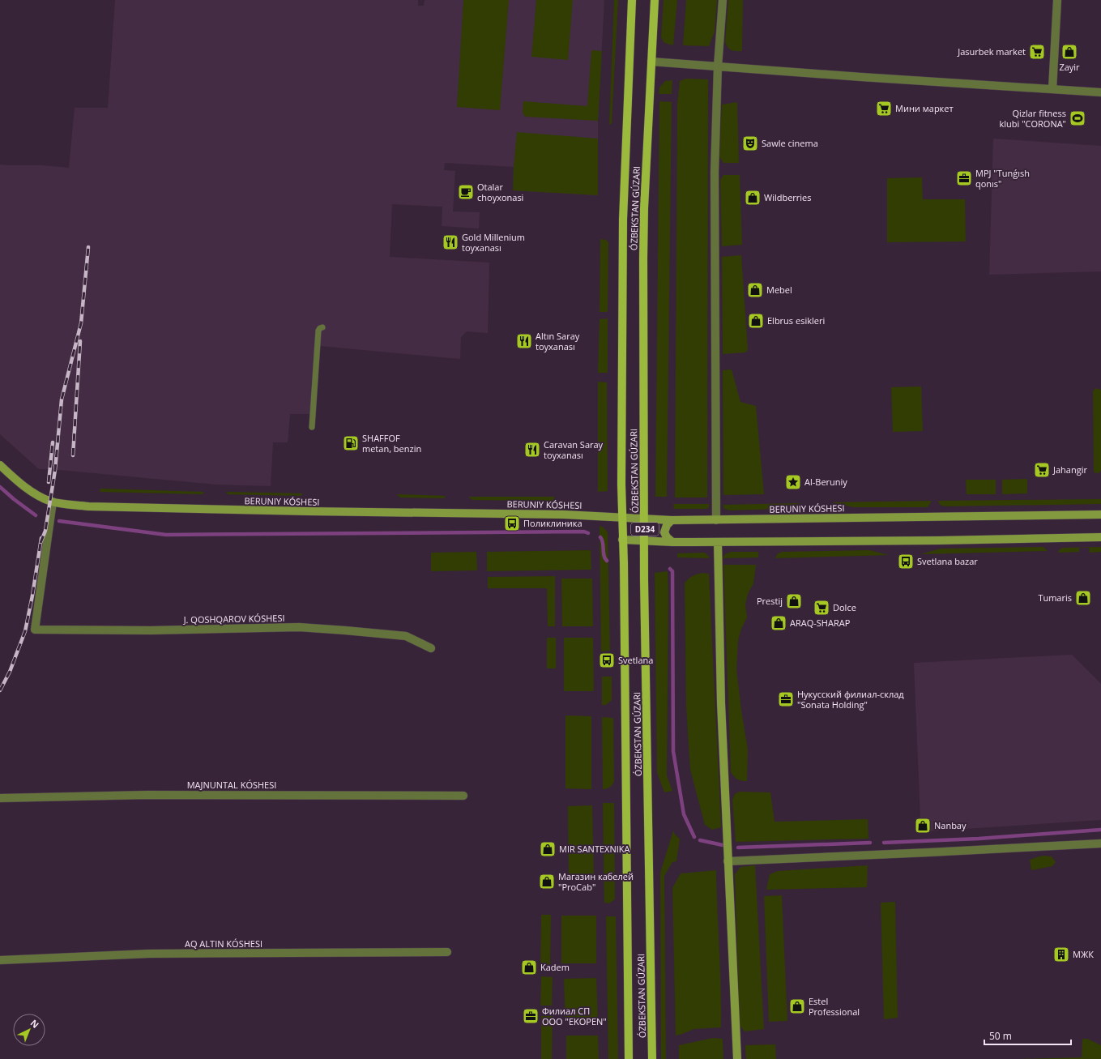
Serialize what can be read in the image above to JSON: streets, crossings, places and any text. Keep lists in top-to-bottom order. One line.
{"streets":{"main road":["D234"],"street":["BERUNIY KÓSHESI","J. QOSHQAROV KÓSHESI","MAJNUNTAL KÓSHESI"]},"crossings":[["BERUNIY KÓSHESI","D234"],["BERUNIY KÓSHESI","J. QOSHQAROV KÓSHESI"]],"places":{"supermarket":["Jasurbek market","Мини маркет","Jahangir","Dolce"],"shop":["Zayir","Wildberries","Mebel","Elbrus esikleri","Tumaris","Prestij","ARAQ-SHARAP","Nanbay","MIR SANTEXNIKA","Магазин кабелей \"ProCab\"","Kadem","Estel Professional"],"sports":["Qizlar fitness klubi \"CORONA\""],"theatre":["Sawle cinema"],"office":["MPJ \"Tunǵısh qonıs\"","Нукусский филиал-склад \"Sonata Holding\"","Филиал СП OOO \"EKOPEN\""],"cafe":["Otalar choyxonasi"],"restaurant":["Gold Millenium toyxanası","Altın Saray toyxanası","Caravan Saray toyxanası"],"fuel station":["SHAFFOF metan, benzin"],"place":["Al-Beruniy"],"bus stop":["Поликлиника","Svetlana bazar","Svetlana"],"building":["МЖК"]},"scale_bar":"50 m","north":"top right"}
